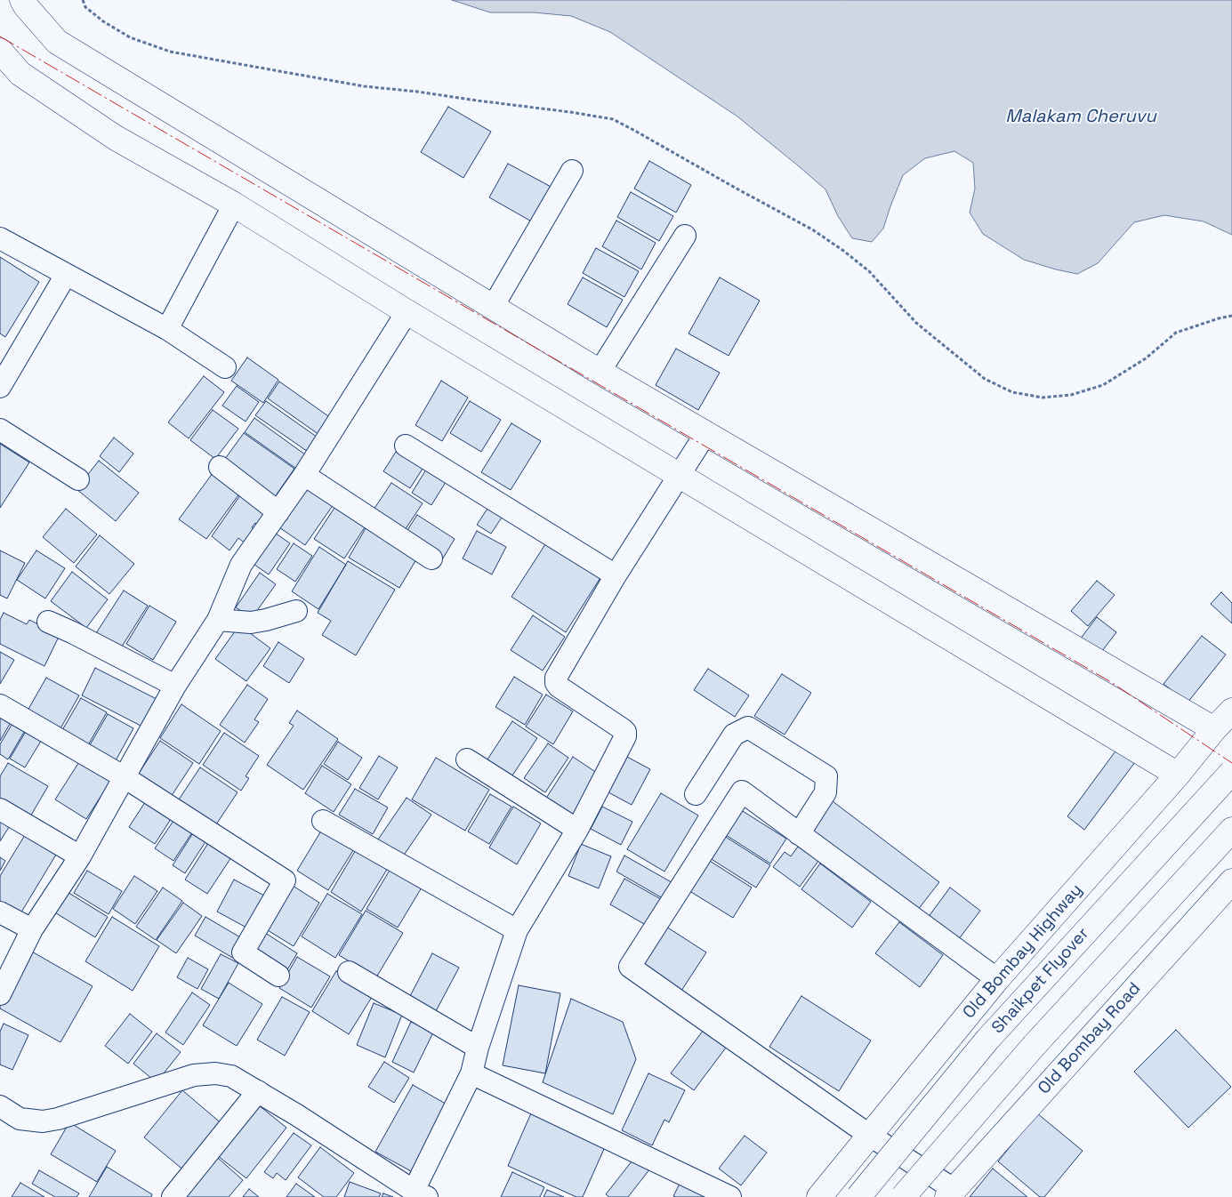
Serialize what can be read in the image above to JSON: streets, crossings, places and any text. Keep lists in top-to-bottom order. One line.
{"streets":{"street":["Old Bombay Highway","Shaikpet Flyover","Old Bombay Road"]},"water":["Malakam Cheruvu"]}
